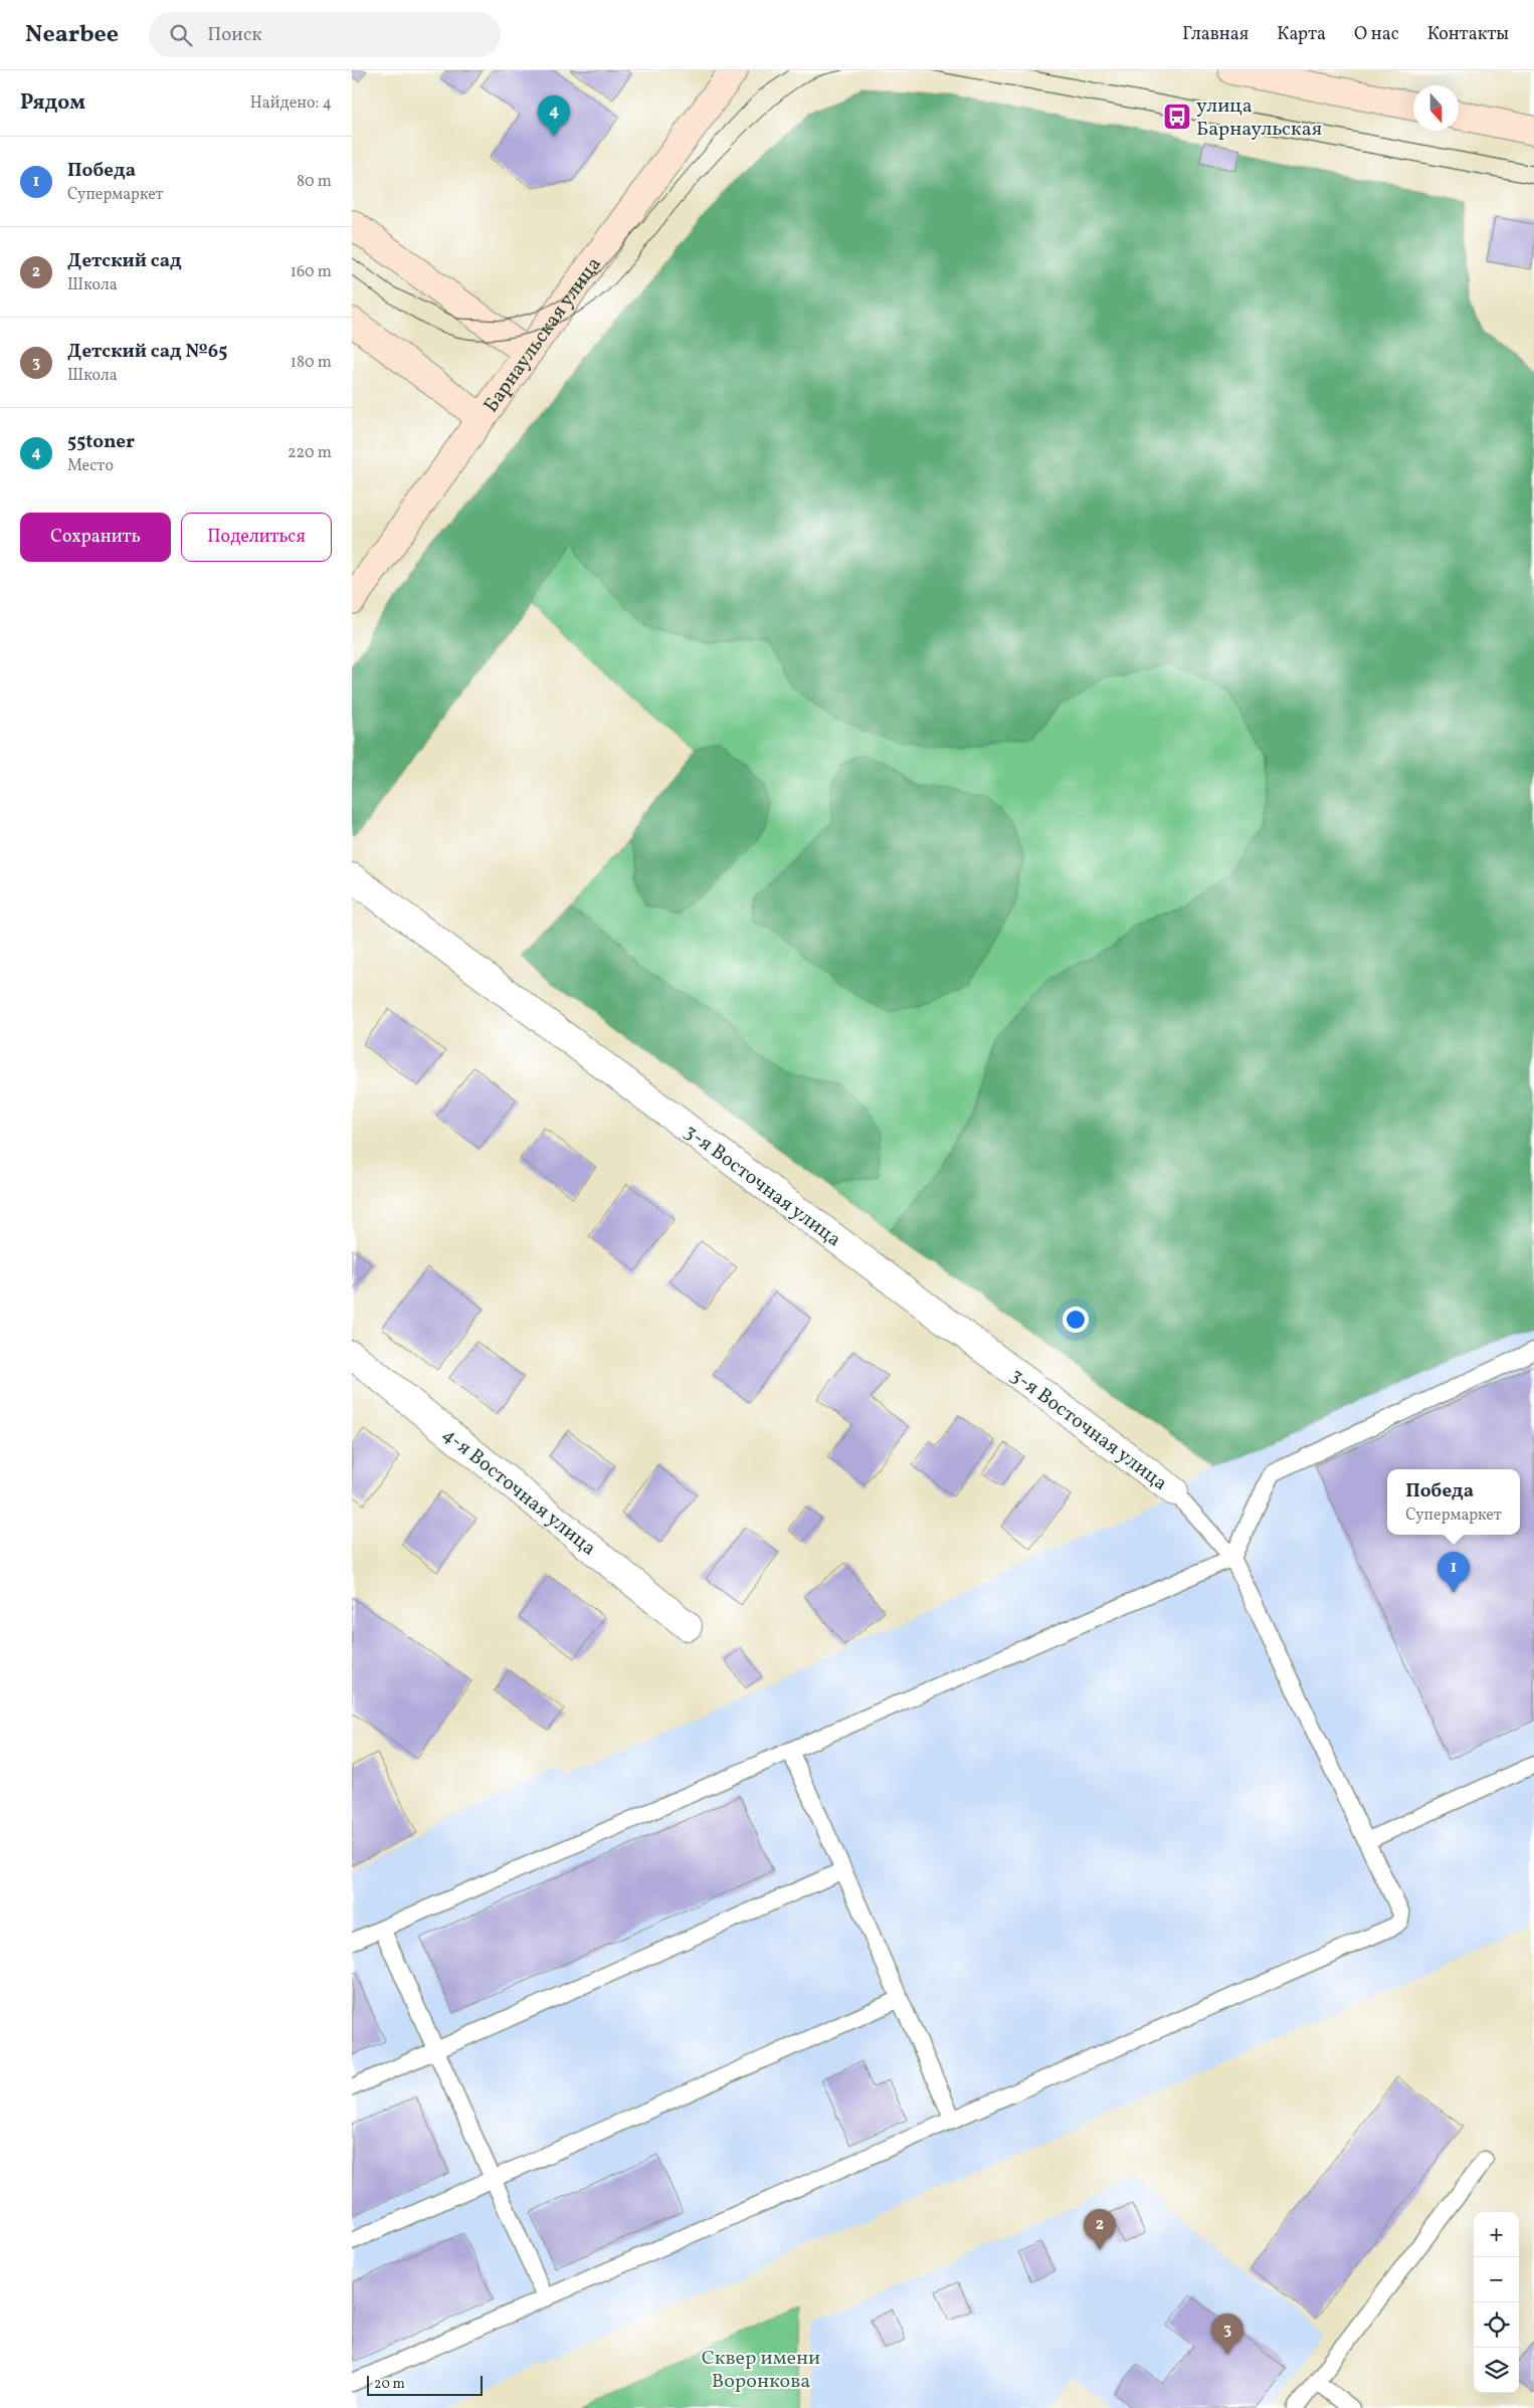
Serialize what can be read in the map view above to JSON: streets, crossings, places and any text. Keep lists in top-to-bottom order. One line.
{"streets":{"main road":["Барнаульская улица"],"street":["3-я Восточная улица","4-я Восточная улица"]},"parks":["Сквер имени Воронкова"],"places":{"bus stop":["улица Барнаульская"]},"scale_bar":"20 m","north":"bottom","page":{"header":"Nearbee","search":"Поиск","nav":["Главная","Карта","О нас","Контакты"],"heading":["Рядом","Найдено: 4"],"pins":["4","1","2","3"],"list":[{"mark":"1","name":"Победа","note":"Супермаркет","value":"80 m"},{"mark":"2","name":"Детский сад","note":"Школа","value":"160 m"},{"mark":"3","name":"Детский сад №65","note":"Школа","value":"180 m"},{"mark":"4","name":"55toner","note":"Место","value":"220 m"}],"buttons":["Сохранить","Поделиться"],"popup":["Победа","Супермаркет"],"map_buttons":["+","−"],"scale":"20 m"}}
